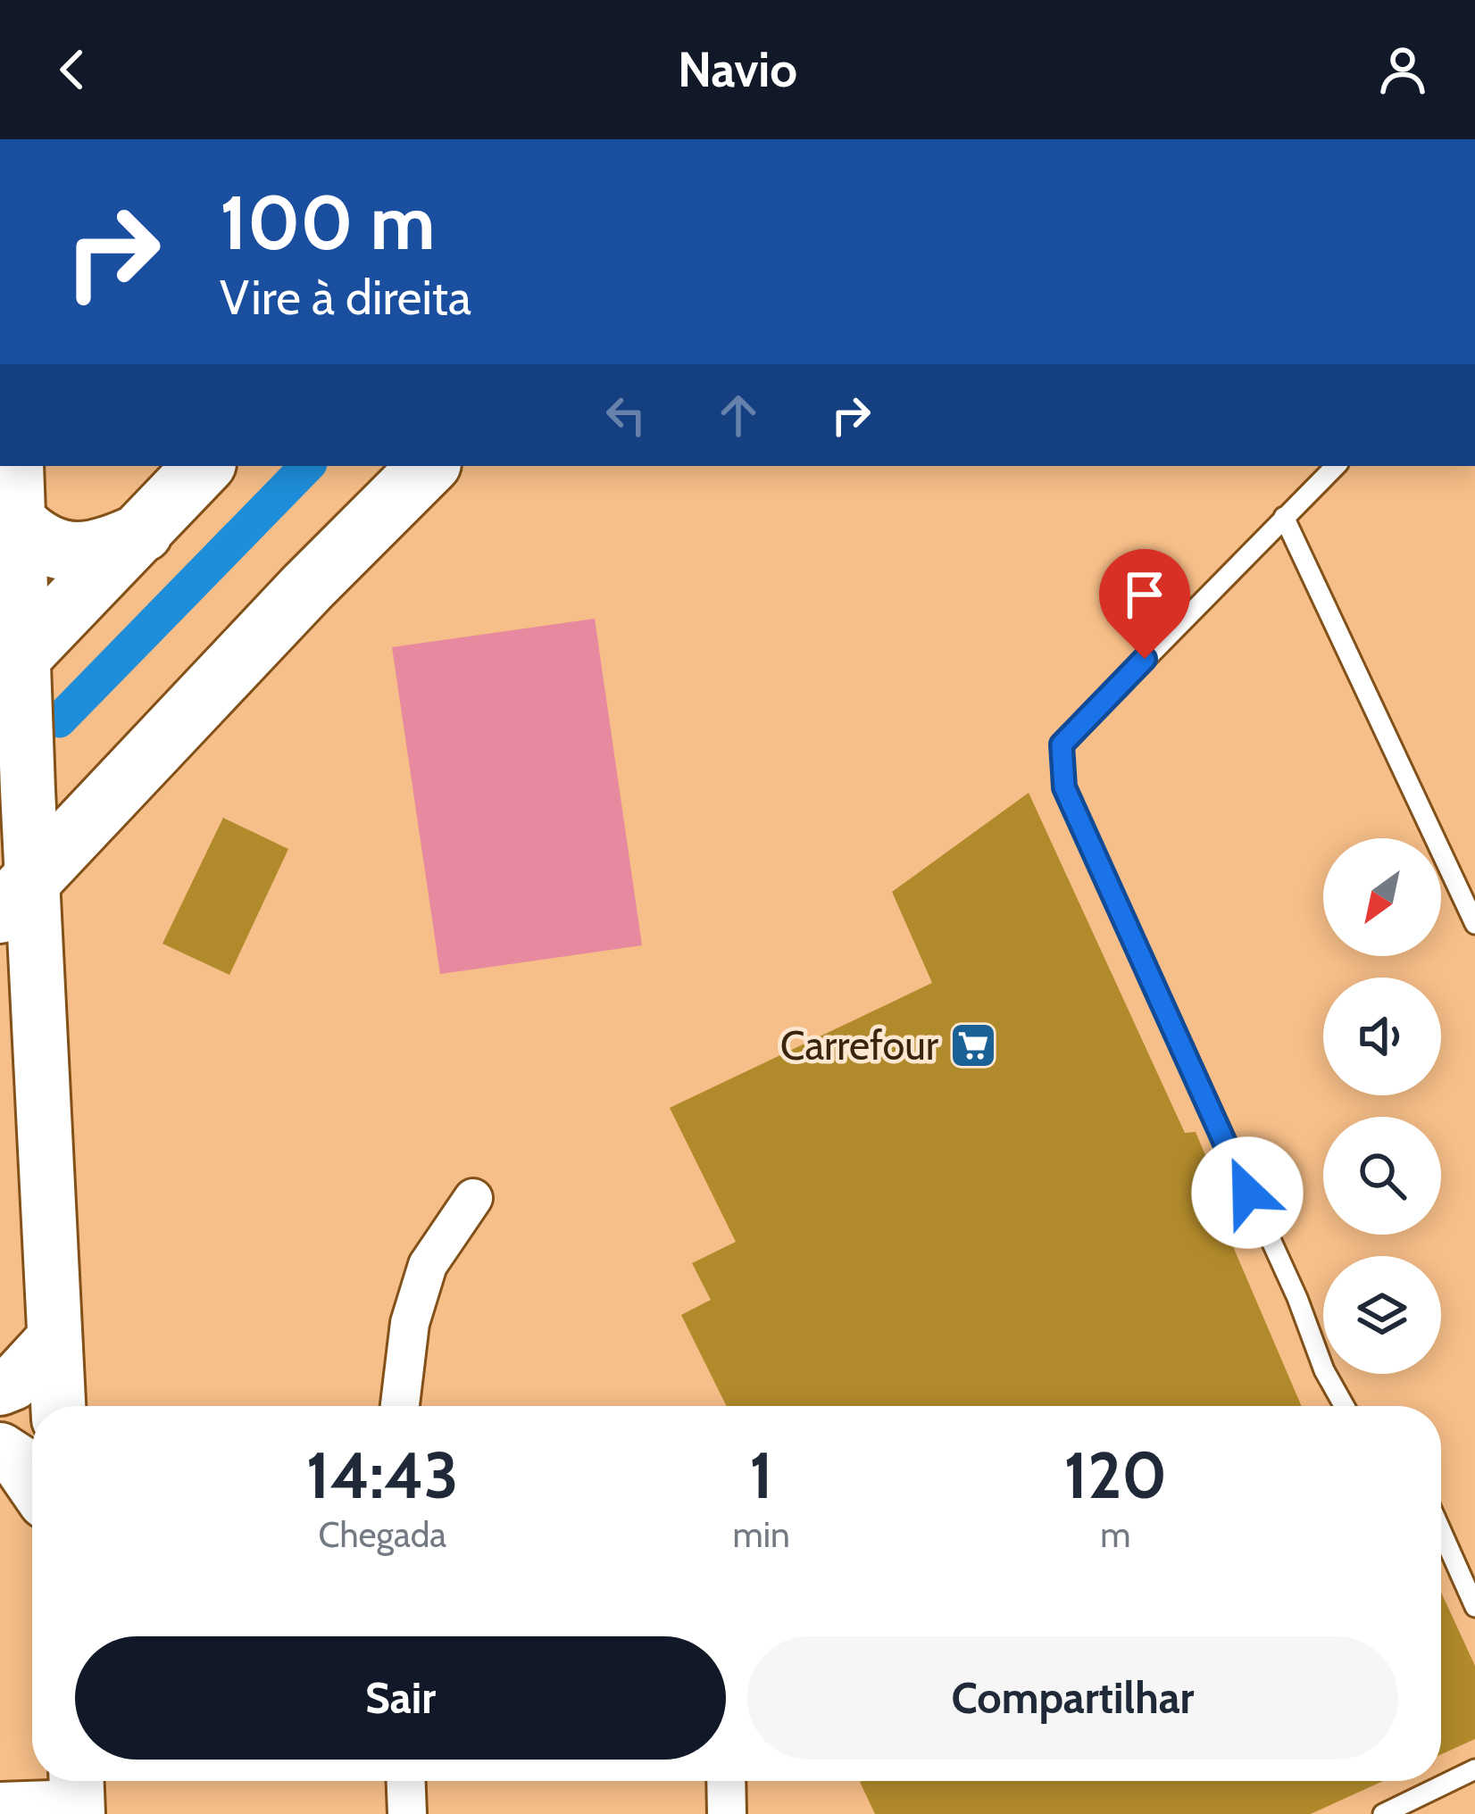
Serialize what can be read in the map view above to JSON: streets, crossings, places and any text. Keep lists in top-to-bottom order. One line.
{"places":{"supermarket":["Carrefour"]},"north":"bottom left","page":{"header":"Navio","turn":["100 m","Vire à direita"],"eta":["14:43","Chegada","1","min","120","m"],"buttons":["Sair","Compartilhar"]}}
